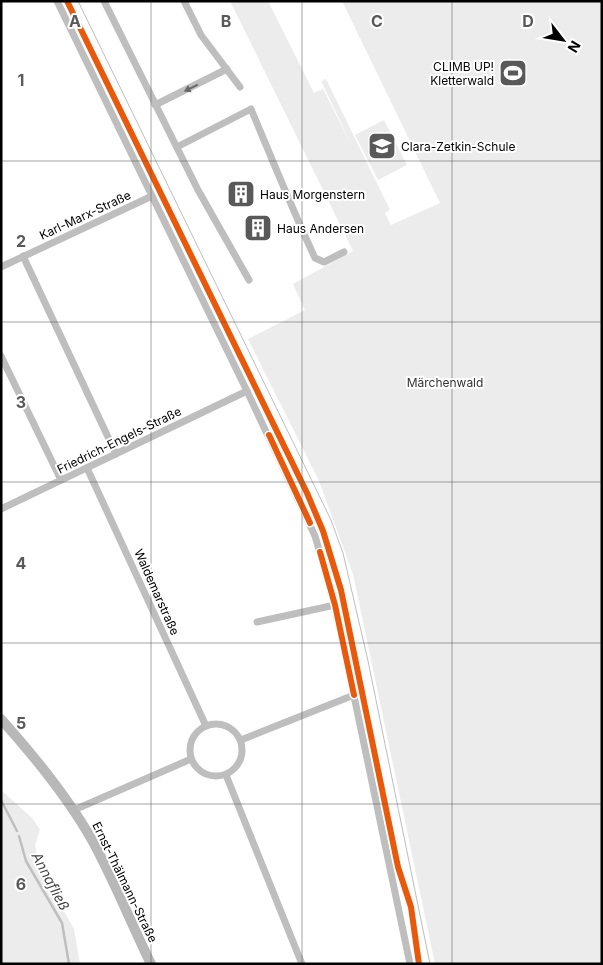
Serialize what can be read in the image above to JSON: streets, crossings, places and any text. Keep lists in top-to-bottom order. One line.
{"streets":{"main road":["Ernst-Thälmann-Straße"],"street":["Karl-Marx-Straße","Friedrich-Engels-Straße","Waldemarstraße"]},"crossings":[["Friedrich-Engels-Straße","Waldemarstraße"]],"water":["Annafließ"],"parks":["Märchenwald"],"places":{"sports":["CLIMB UP! Kletterwald"],"school or university":["Clara-Zetkin-Schule"],"building":["Haus Morgenstern","Haus Andersen"]},"north":"bottom right","grid":{"columns":["A","B","C","D"],"rows":["1","2","3","4","5","6"]}}
